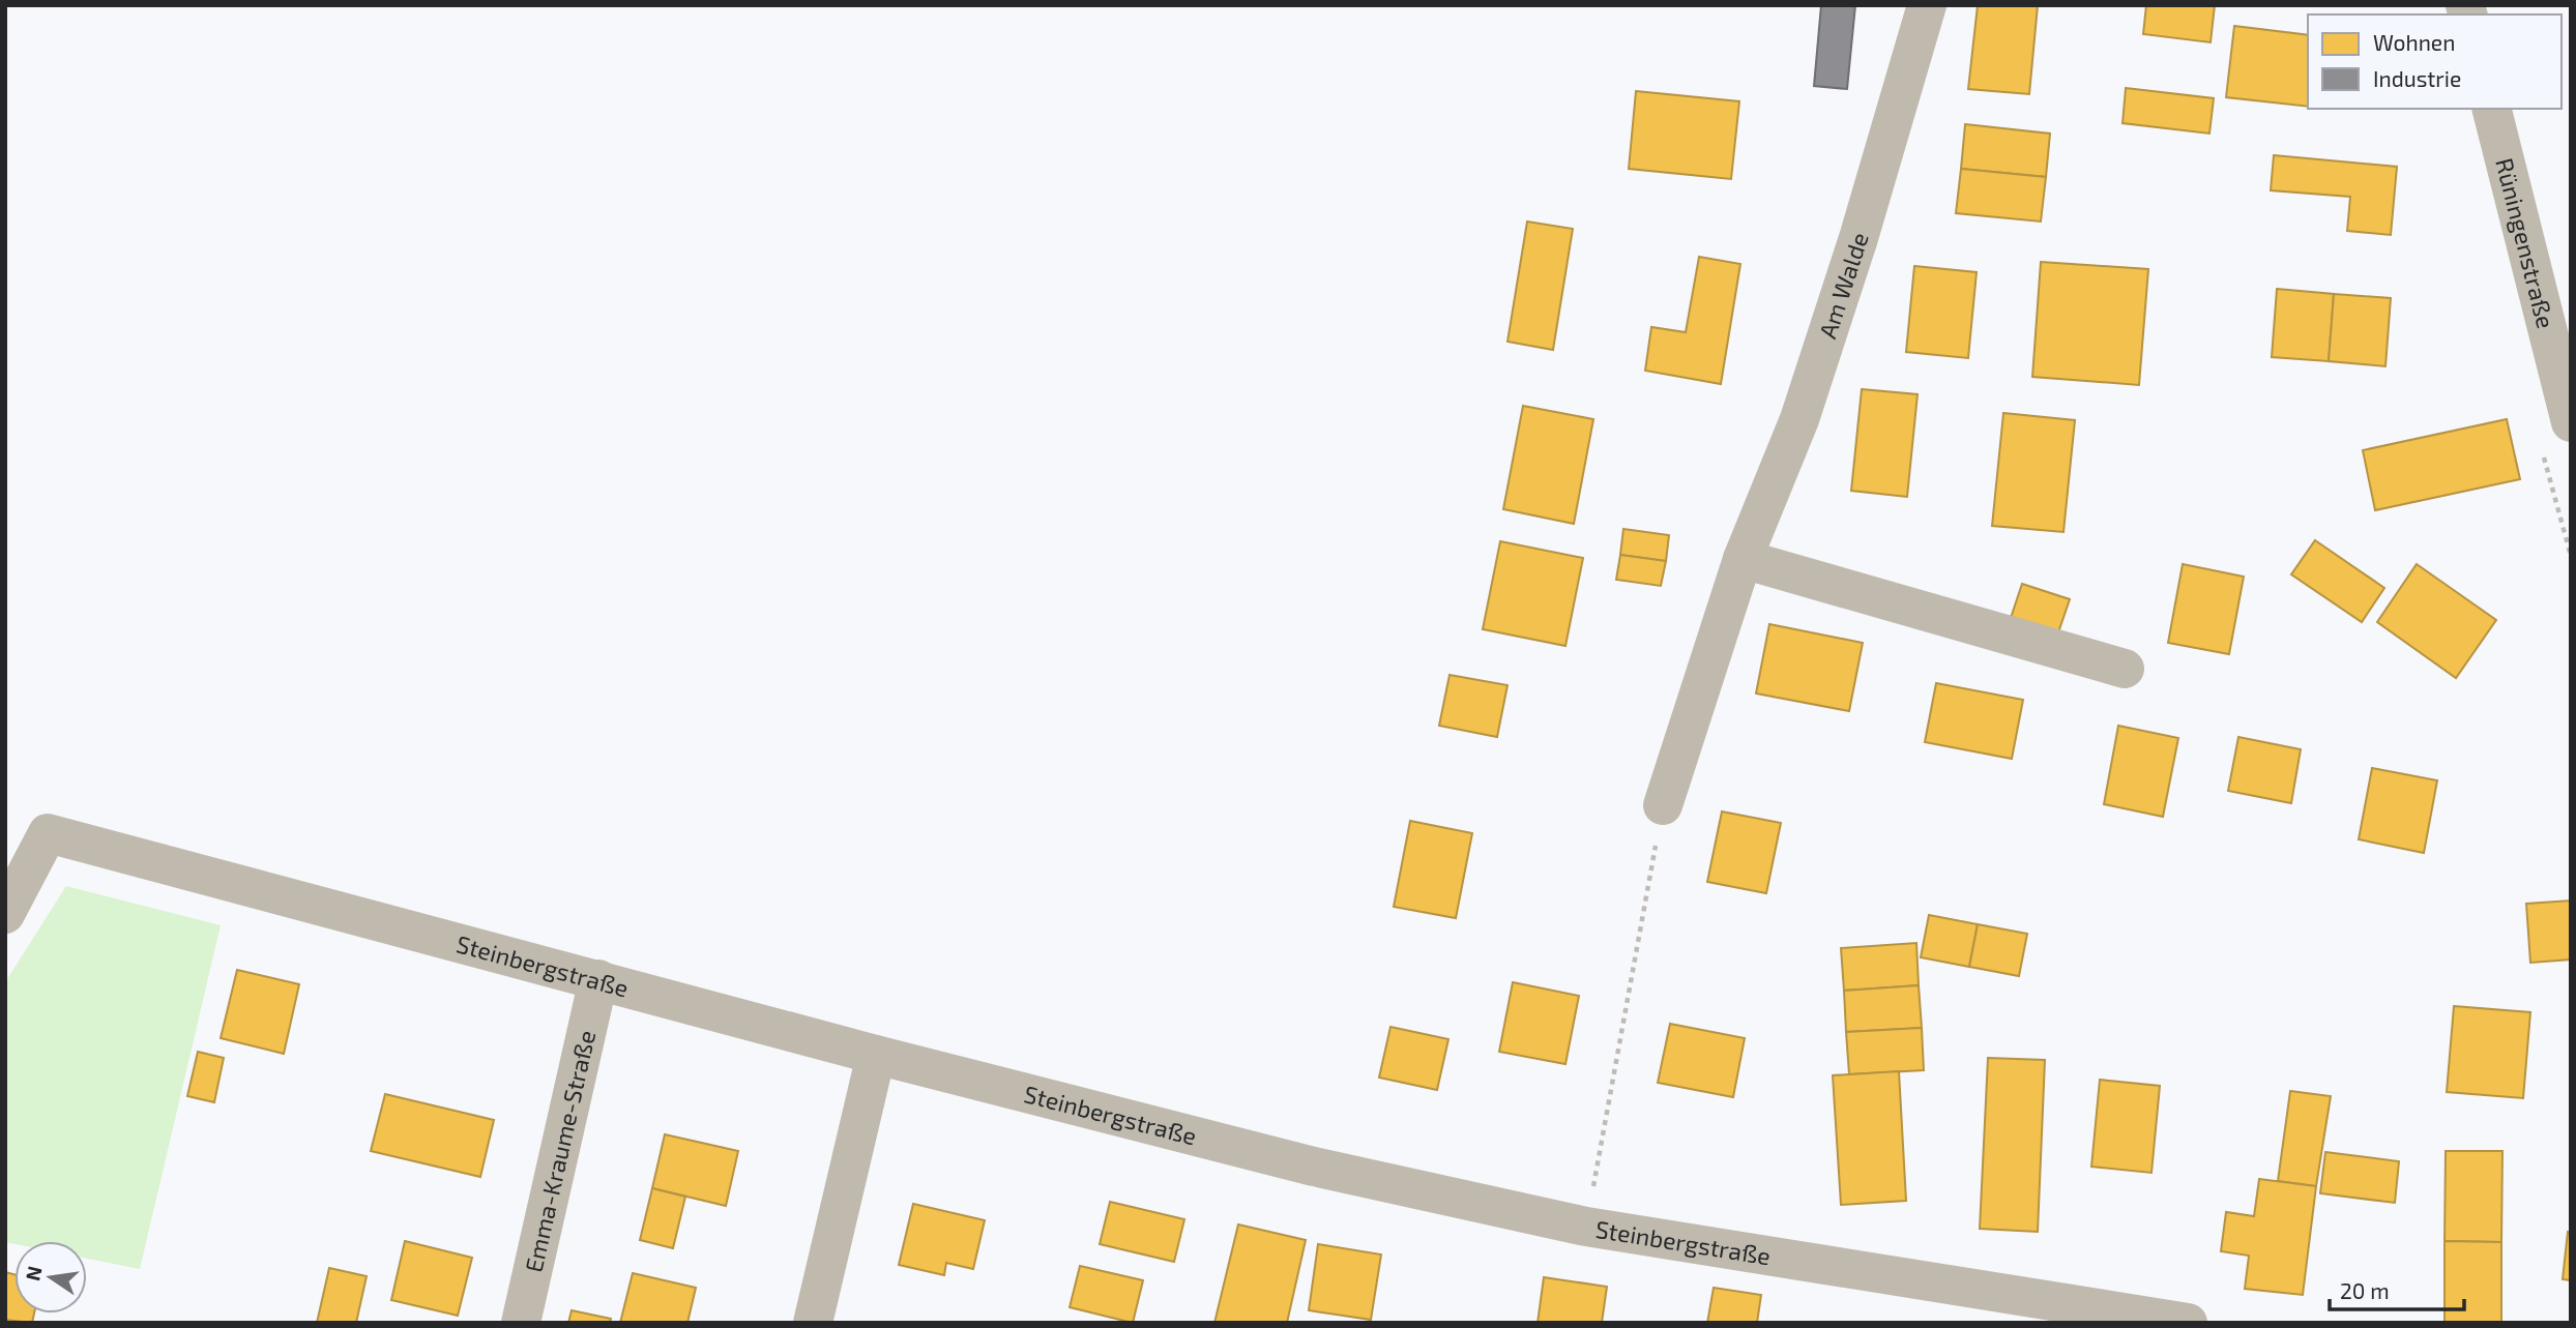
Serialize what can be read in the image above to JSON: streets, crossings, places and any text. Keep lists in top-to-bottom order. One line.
{"streets":{"street":["Rüningenstraße","Am Walde","Steinbergstraße","Emma-Kraume-Straße"]},"crossings":[["Steinbergstraße","Emma-Kraume-Straße"]],"legend":["Wohnen","Industrie"],"scale_bar":"20 m","north":"left"}
